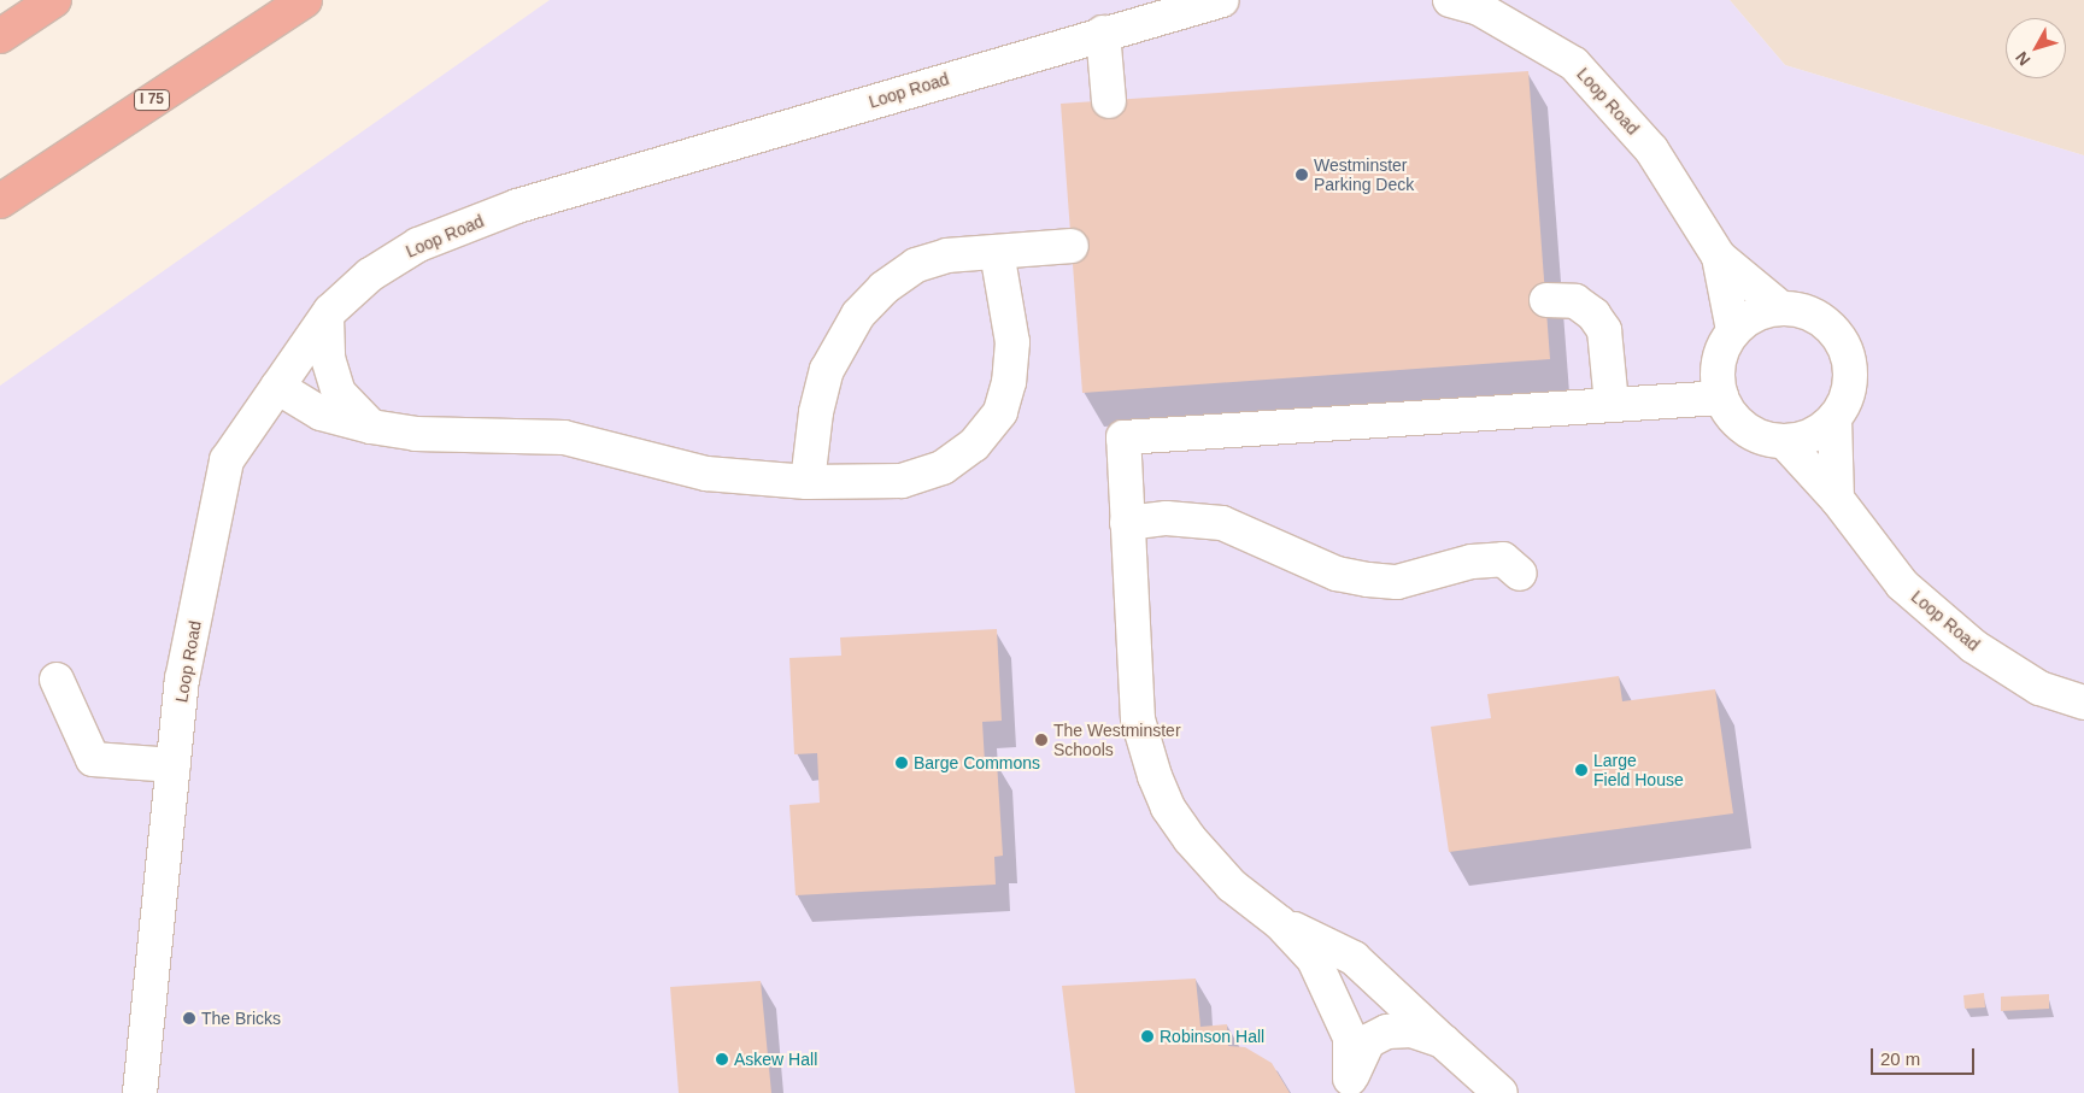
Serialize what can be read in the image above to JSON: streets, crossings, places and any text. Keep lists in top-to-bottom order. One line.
{"streets":{"highway":["I 75"],"lane":["Loop Road"]},"places":["Westminster Parking Deck","The Westminster Schools","Barge Commons","Large Field House","The Bricks","Robinson Hall","Askew Hall"],"scale_bar":"20 m","north":"bottom left"}
